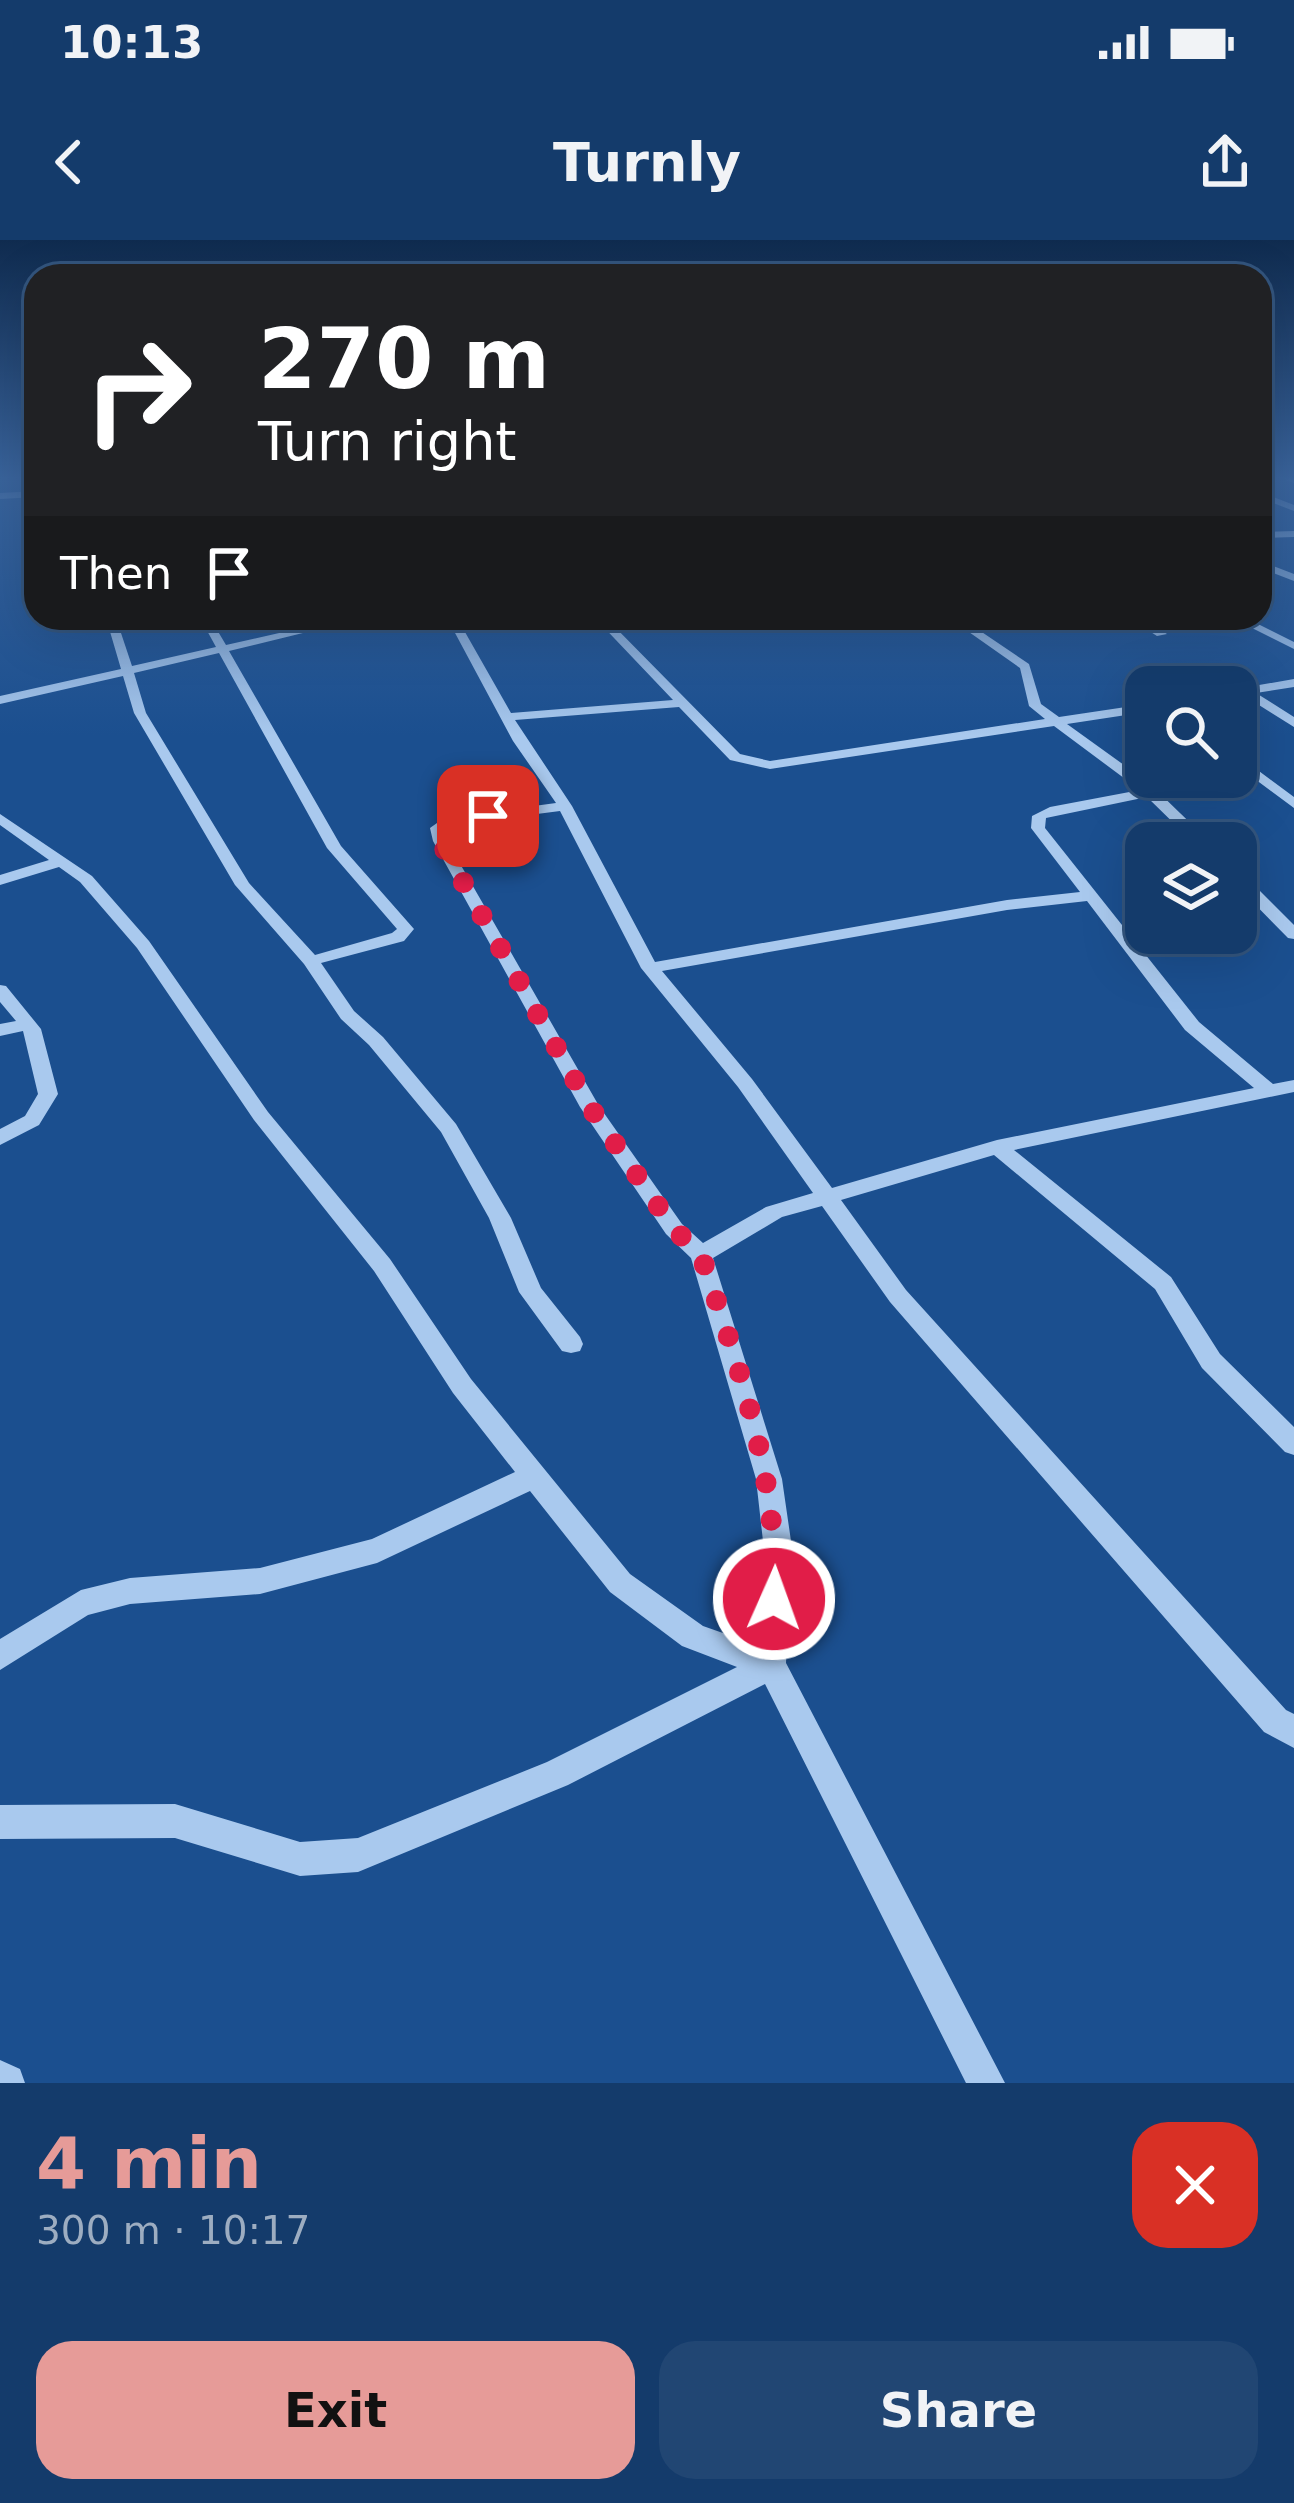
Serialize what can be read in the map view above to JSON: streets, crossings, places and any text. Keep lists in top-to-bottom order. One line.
{"page":{"status":"10:13","header":"Turnly","turn":["270 m","Turn right"],"then":"Then","heading":["4 min","300 m · 10:17"],"buttons":["Exit","Share"]}}
